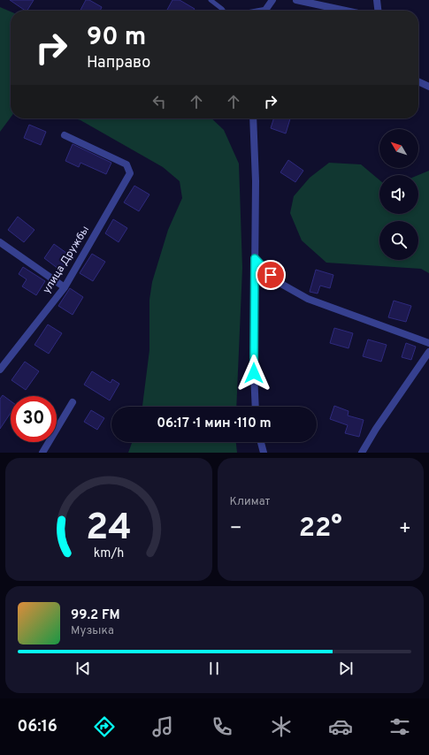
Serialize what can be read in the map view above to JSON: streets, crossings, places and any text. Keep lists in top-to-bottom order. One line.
{"streets":{"street":["улица Дружбы"]},"north":"top left","page":{"turn":["90 m","Направо"],"limit":"30","trip":"06:17 · 1 мин · 110 m","tile":"Климат","heat":["−","22°","+"],"song":["99.2 FM","Музыка"],"tabs":"06:16","gauge":["24","km/h"]}}
